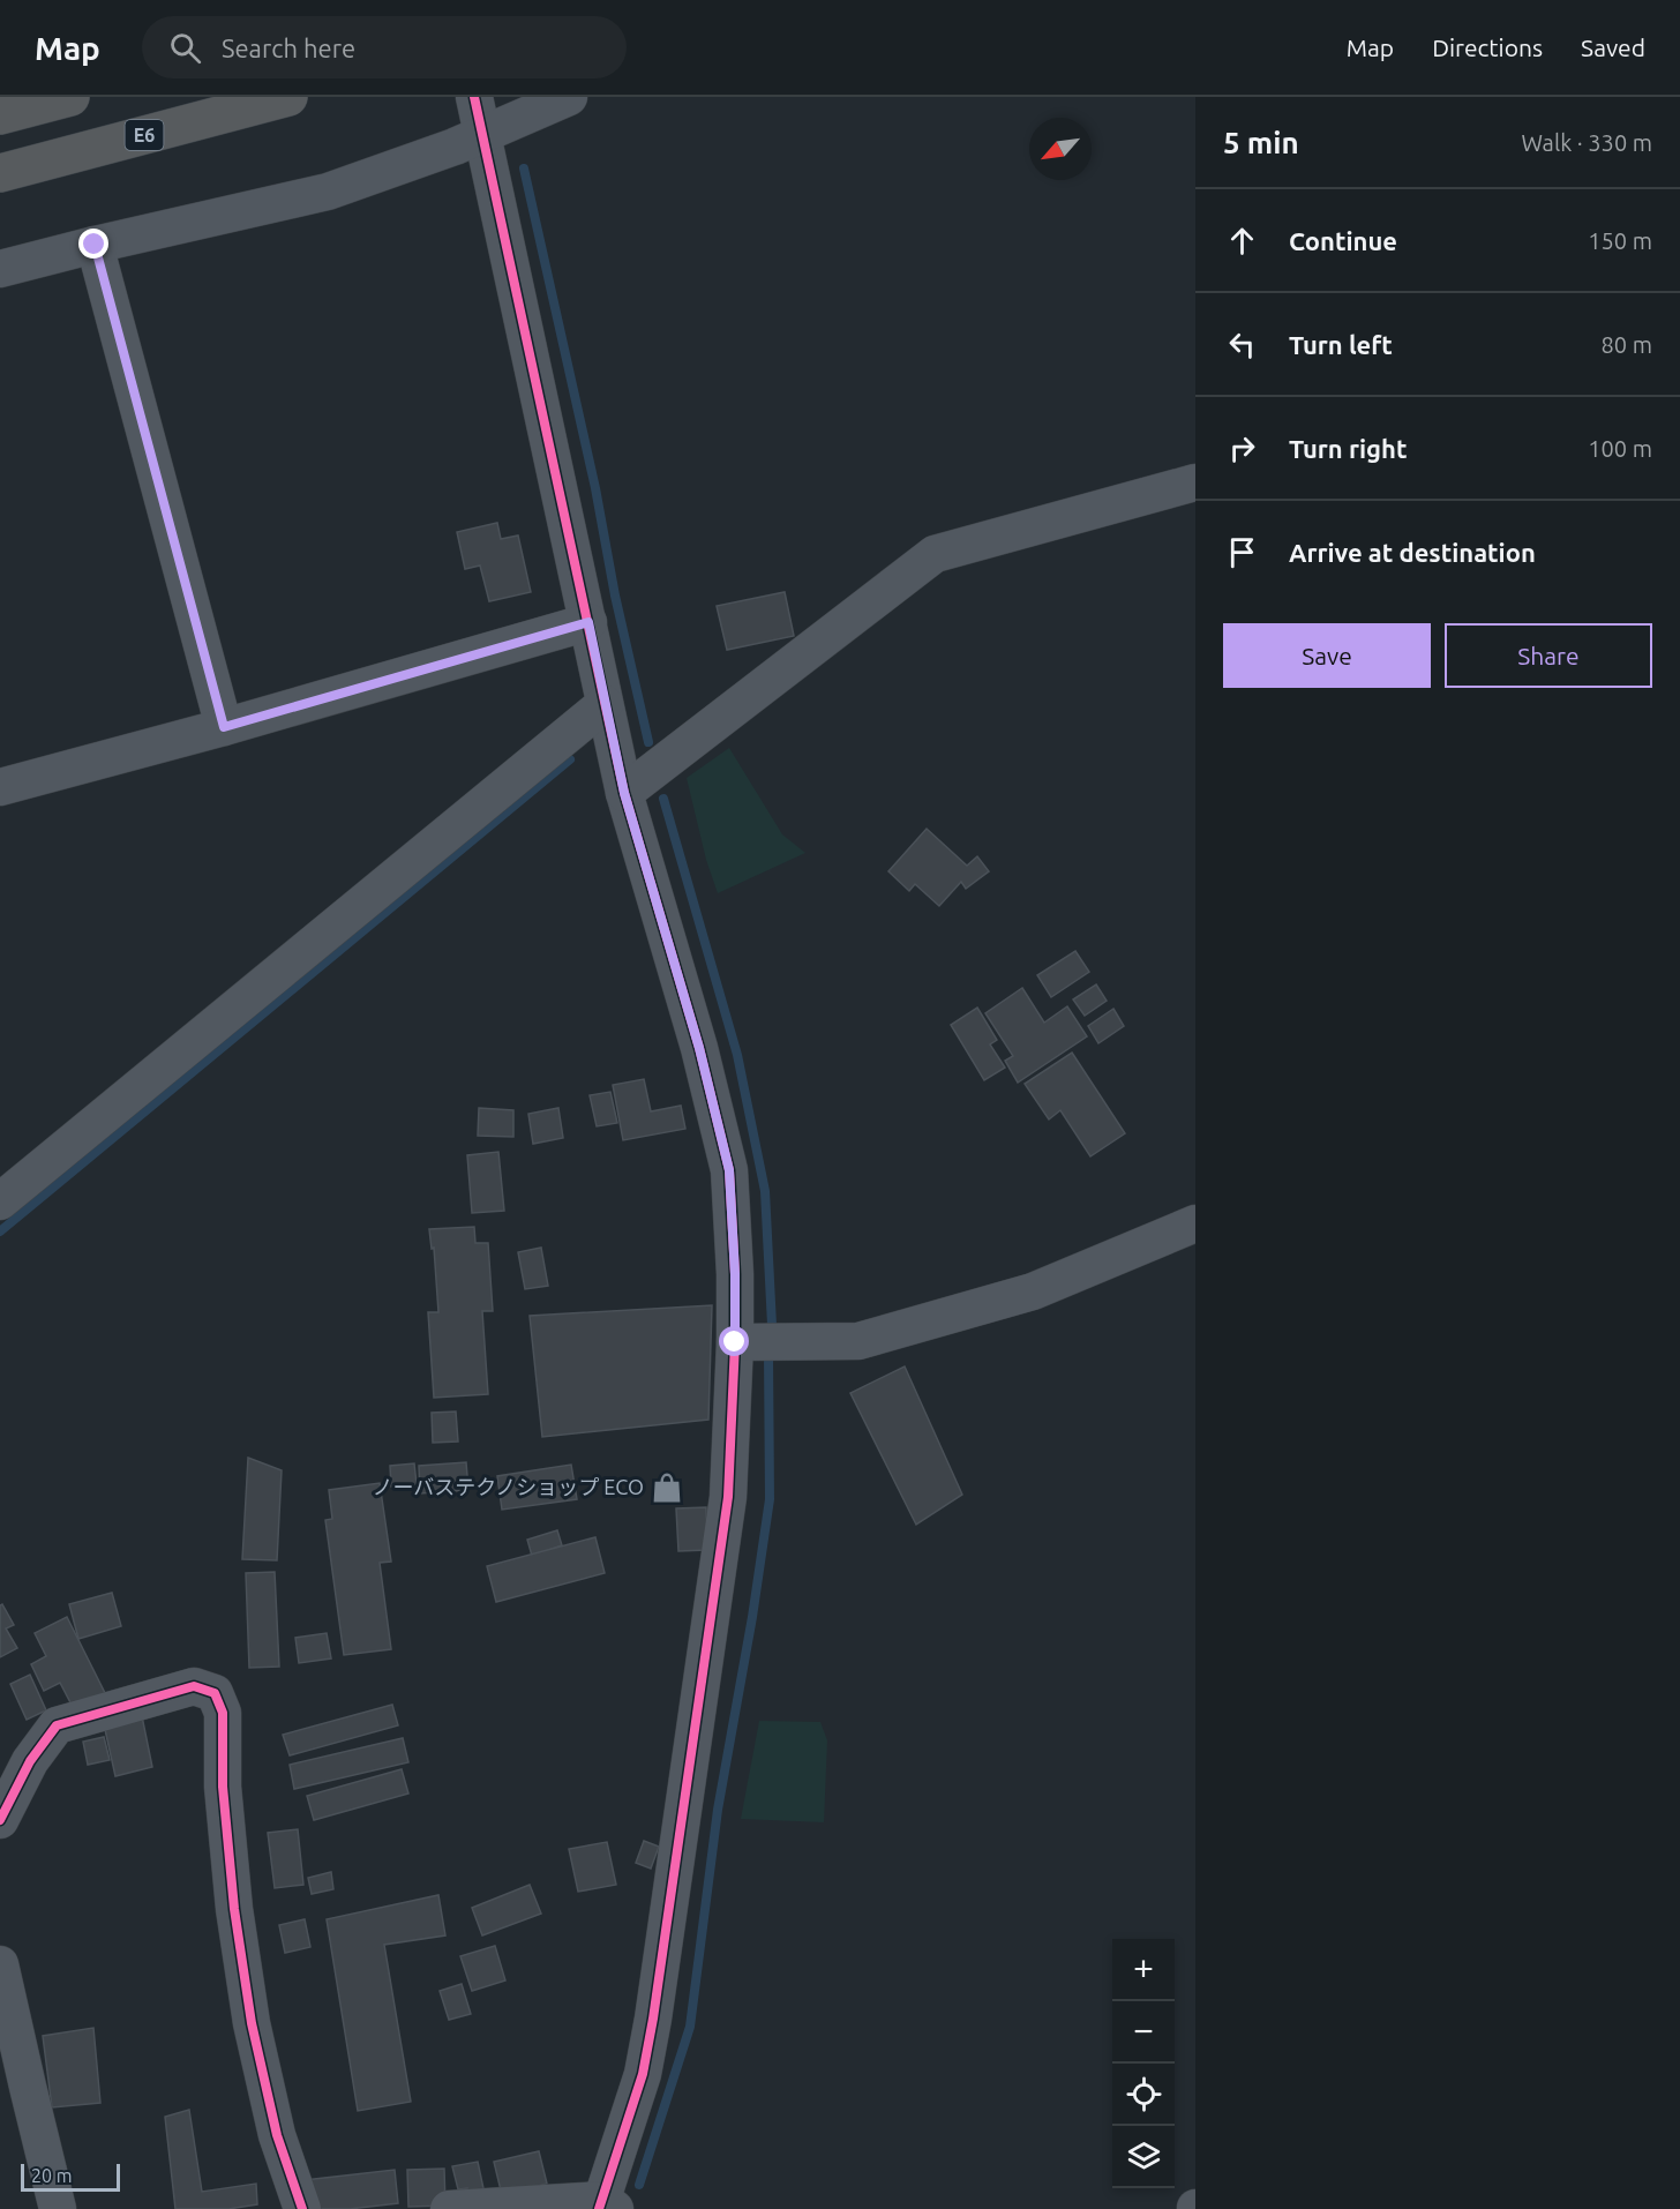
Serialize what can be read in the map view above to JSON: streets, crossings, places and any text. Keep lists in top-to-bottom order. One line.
{"streets":{"highway":["E6"]},"places":{"shop":["ノーバステクノショップ ECO"]},"scale_bar":"20 m","north":"bottom left","page":{"header":"Map","search":"Search here","nav":["Map","Directions","Saved"],"heading":["5 min","Walk · 330 m"],"list":[["Continue","150 m"],["Turn left","80 m"],["Turn right","100 m"],"Arrive at destination"],"buttons":["Save","Share"],"map_buttons":["+","−"],"scale":"20 m"}}
